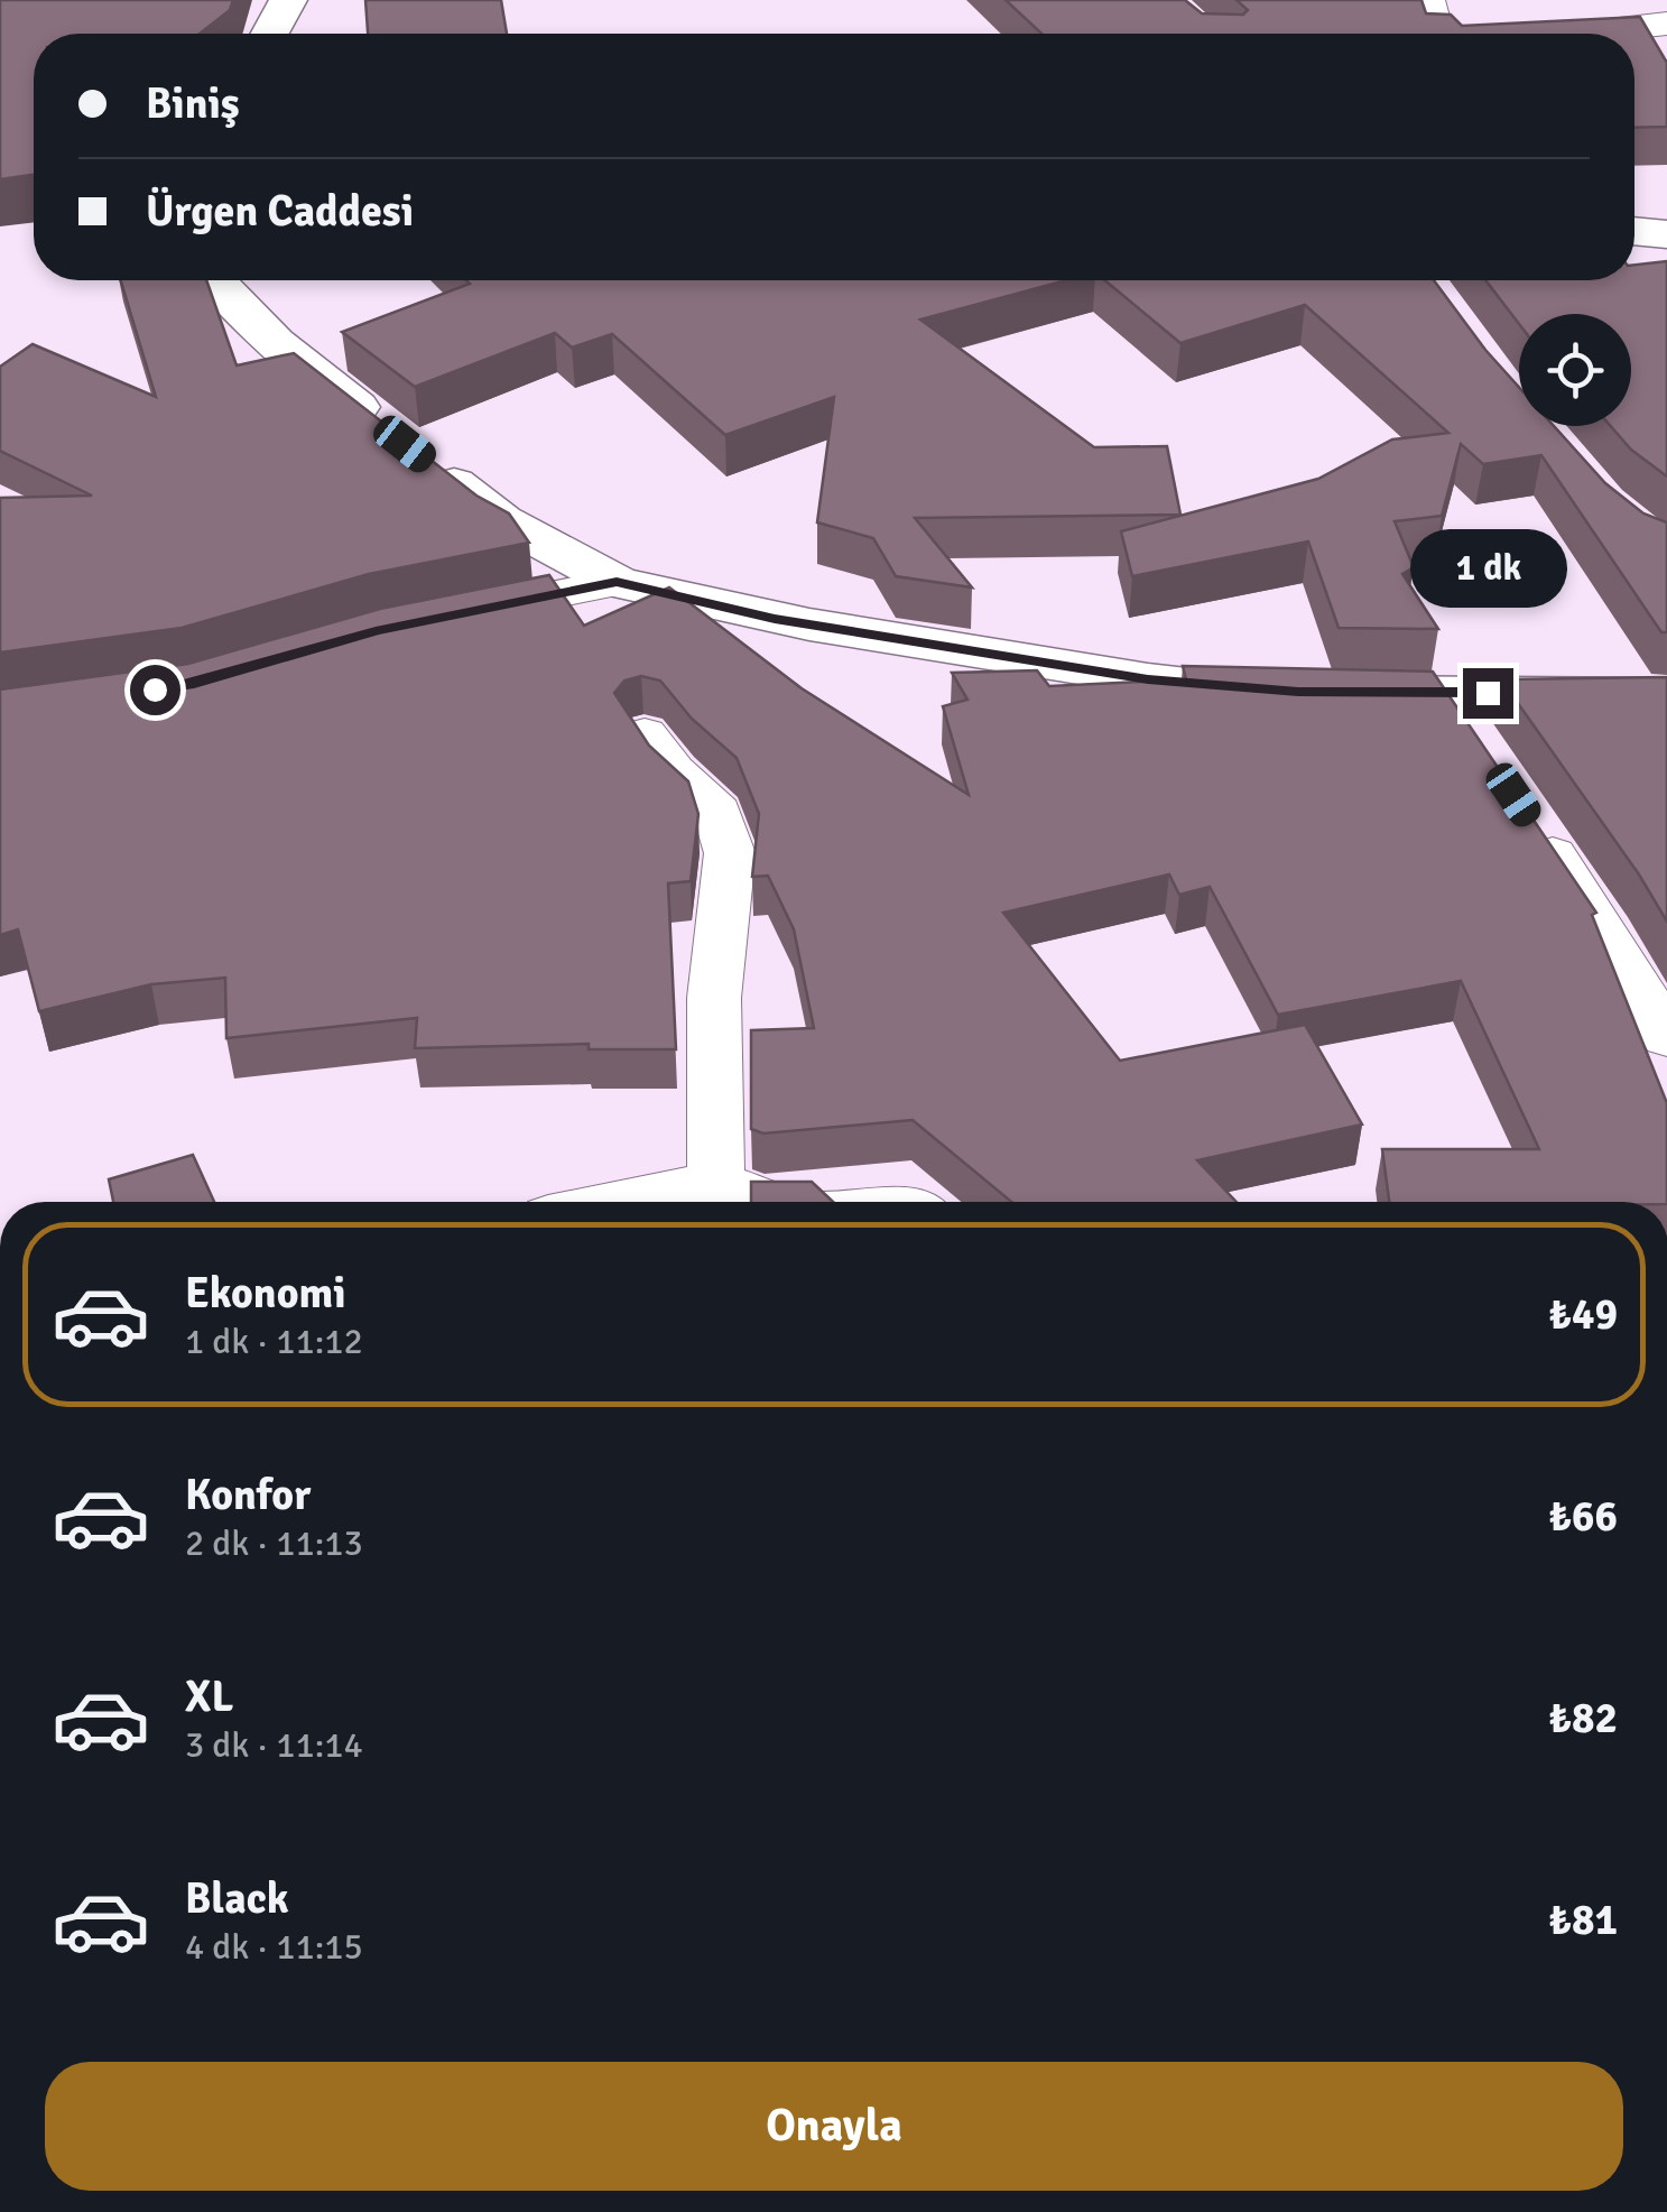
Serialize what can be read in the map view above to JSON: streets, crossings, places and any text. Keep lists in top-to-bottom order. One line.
{"page":{"banner":["Biniş","Ürgen Caddesi"],"bubble":"1 dk","list":[{"name":"Ekonomi","note":"1 dk · 11:12","value":"₺49"},{"name":"Konfor","note":"2 dk · 11:13","value":"₺66"},{"name":"XL","note":"3 dk · 11:14","value":"₺82"},{"name":"Black","note":"4 dk · 11:15","value":"₺81"}],"buttons":"Onayla"}}
